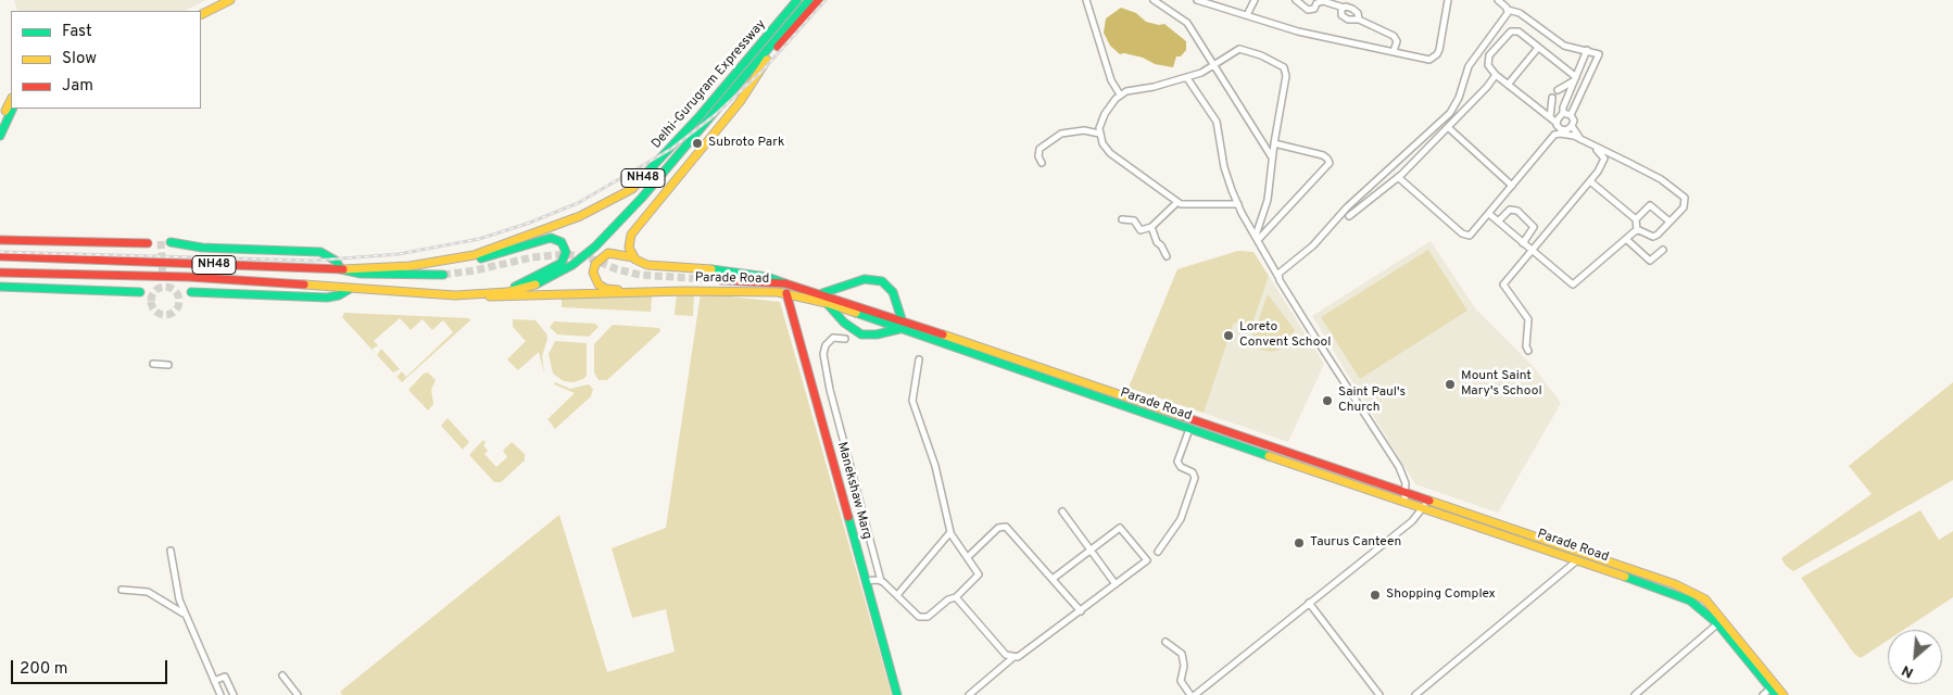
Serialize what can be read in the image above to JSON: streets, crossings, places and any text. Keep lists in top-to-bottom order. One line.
{"streets":{"main road":["Delhi-Gurugram Expressway","NH48","Parade Road","Manekshaw Marg"]},"crossings":[["Delhi-Gurugram Expressway","NH48"],["NH48","Parade Road"],["Parade Road","Manekshaw Marg"]],"places":["Subroto Park","Loreto Convent School","Mount Saint Mary's School","Saint Paul's Church","Taurus Canteen","Shopping Complex"],"legend":["Fast","Slow","Jam"],"scale_bar":"200 m","north":"bottom left"}
